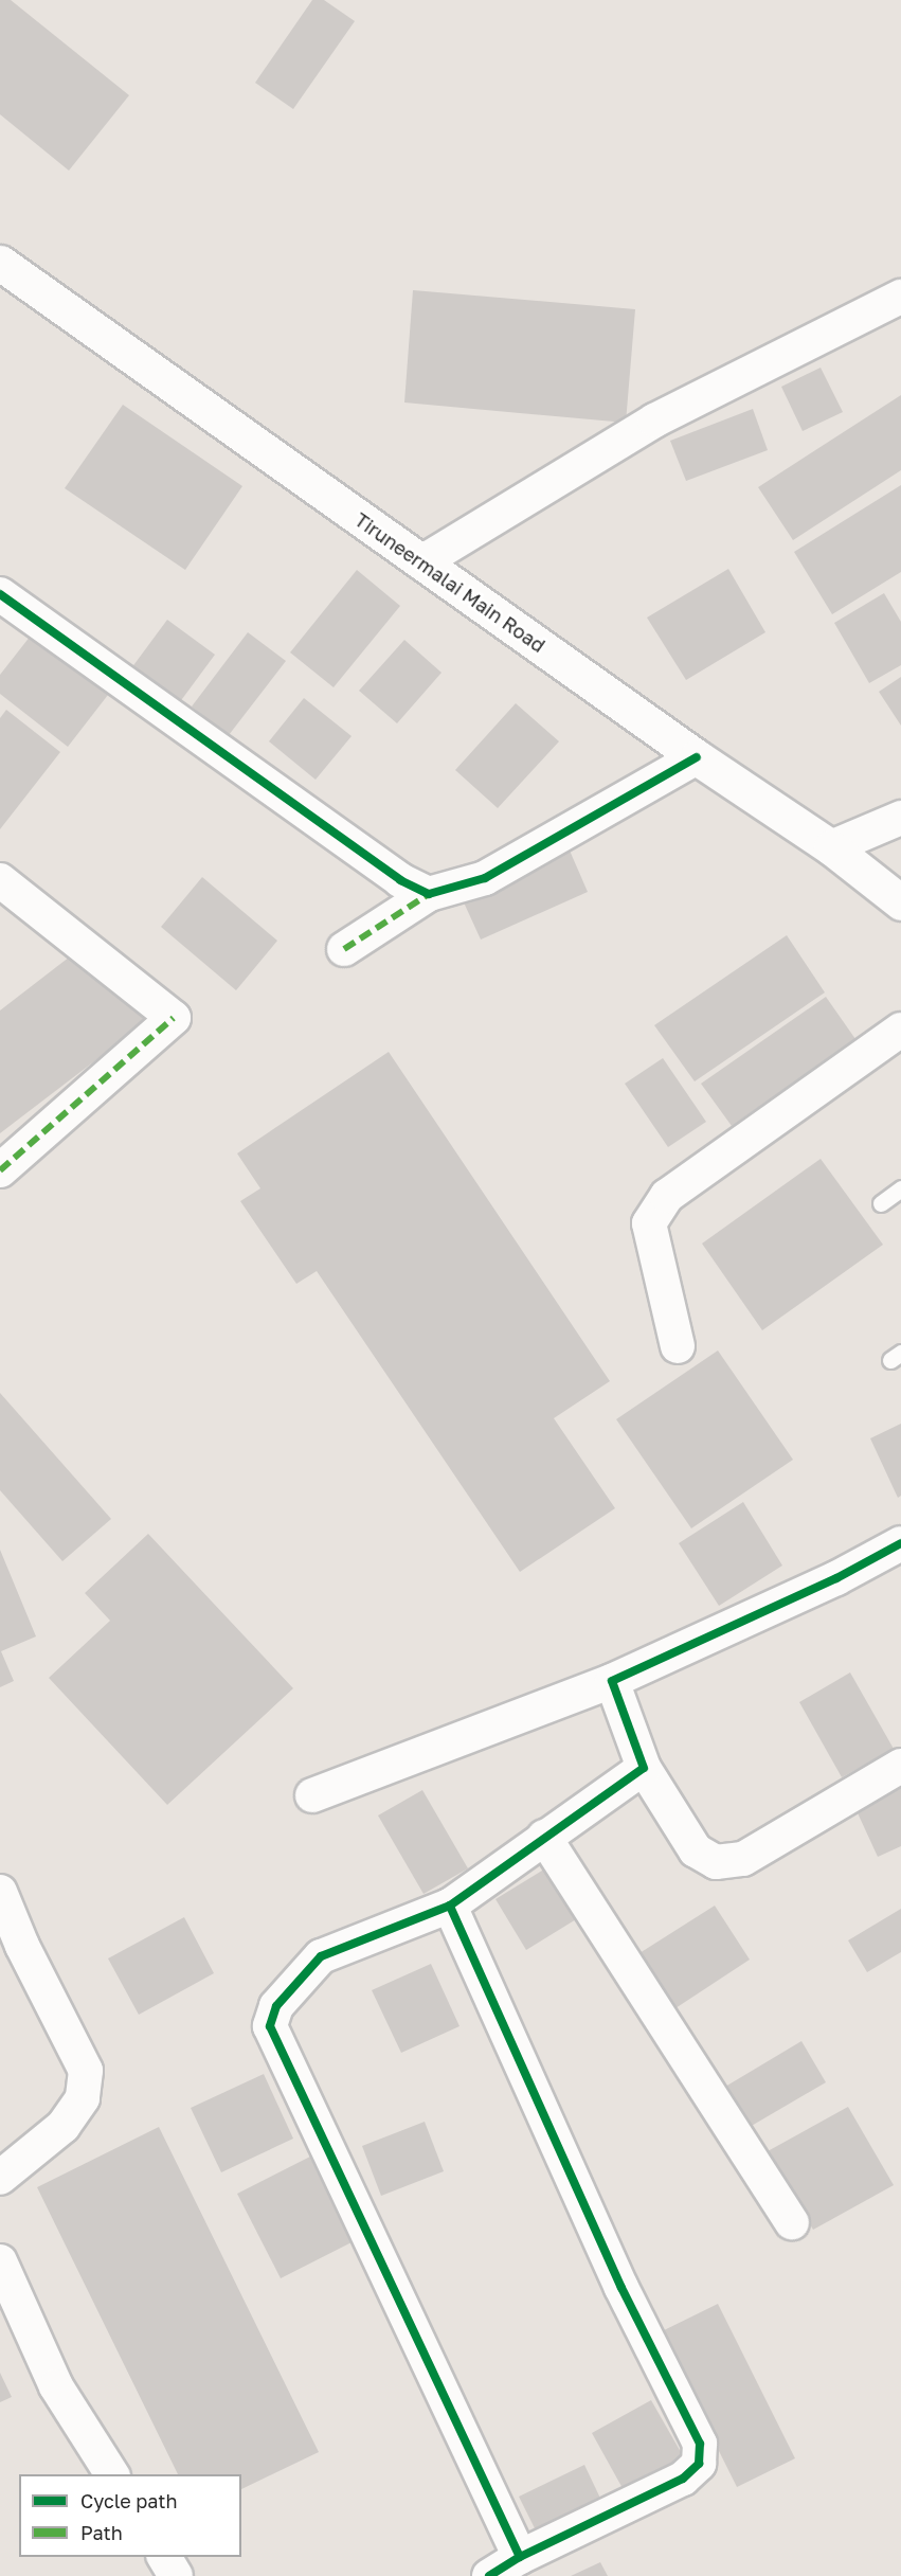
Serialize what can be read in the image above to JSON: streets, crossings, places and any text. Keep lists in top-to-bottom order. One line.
{"streets":{"main road":["Tiruneermalai Main Road"]},"legend":["Cycle path","Path"]}
